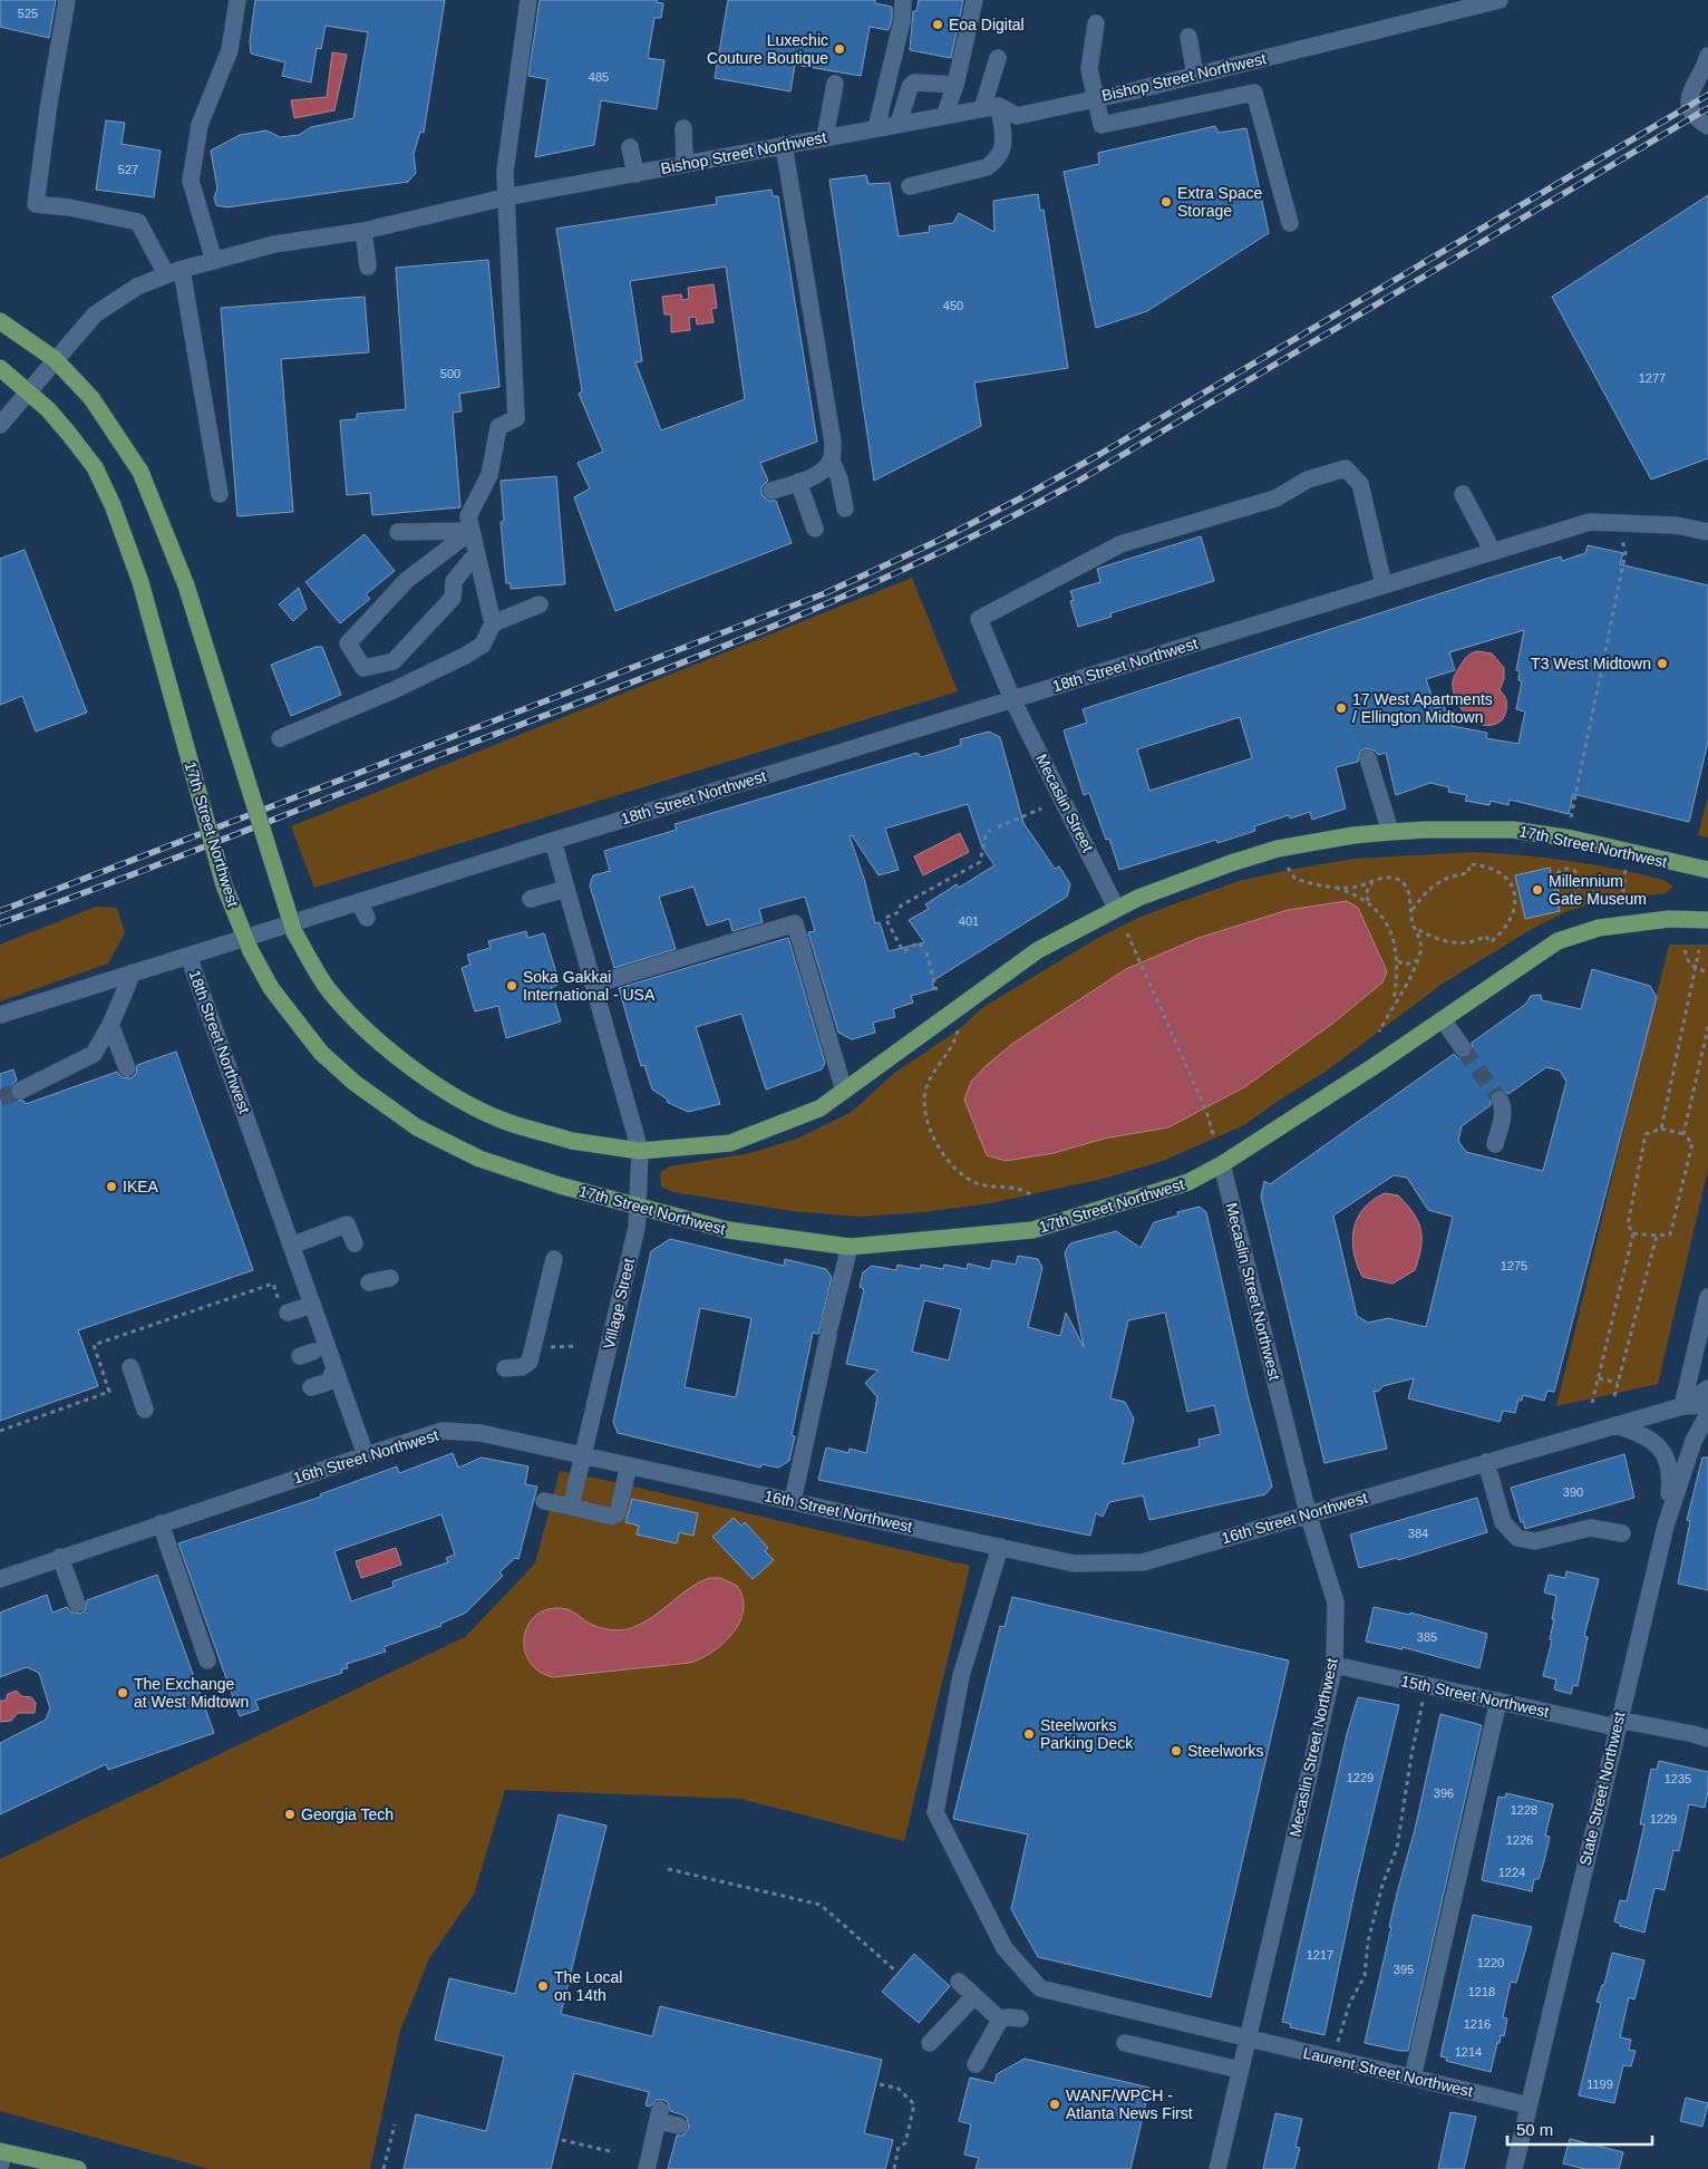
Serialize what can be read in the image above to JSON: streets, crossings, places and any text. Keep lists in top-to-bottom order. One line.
{"streets":{"main road":["17th Street Northwest"],"street":["Bishop Street Northwest","18th Street Northwest","Mecaslin Street","Mecaslin Street Northwest","Village Street","16th Street Northwest","15th Street Northwest","State Street Northwest","Laurent Street Northwest"]},"crossings":[["Bishop Street Northwest","17th Street Northwest"],["18th Street Northwest","Mecaslin Street"],["18th Street Northwest","Village Street"],["18th Street Northwest","16th Street Northwest"],["Mecaslin Street","17th Street Northwest"],["17th Street Northwest","Mecaslin Street Northwest"],["17th Street Northwest","Village Street"],["Mecaslin Street Northwest","16th Street Northwest"],["Mecaslin Street Northwest","15th Street Northwest"],["Mecaslin Street Northwest","Laurent Street Northwest"],["Village Street","16th Street Northwest"],["16th Street Northwest","Laurent Street Northwest"],["15th Street Northwest","State Street Northwest"],["State Street Northwest","Laurent Street Northwest"]],"places":["Eoa Digital","Luxechic Couture Boutique","Extra Space Storage","T3 West Midtown","17 West Apartments / Ellington Midtown","Millennium Gate Museum","Soka Gakkai International - USA","IKEA","The Exchange at West Midtown","Steelworks Parking Deck","Steelworks","Georgia Tech","The Local on 14th","WANF/WPCH - Atlanta News First"],"house_numbers":["525","485","527","450","500","1277","401","1275","390","384","385","1229","1235","396","1228","1229","1226","1224","1217","1220","395","1218","1216","1214","1199"],"scale_bar":"50 m"}
